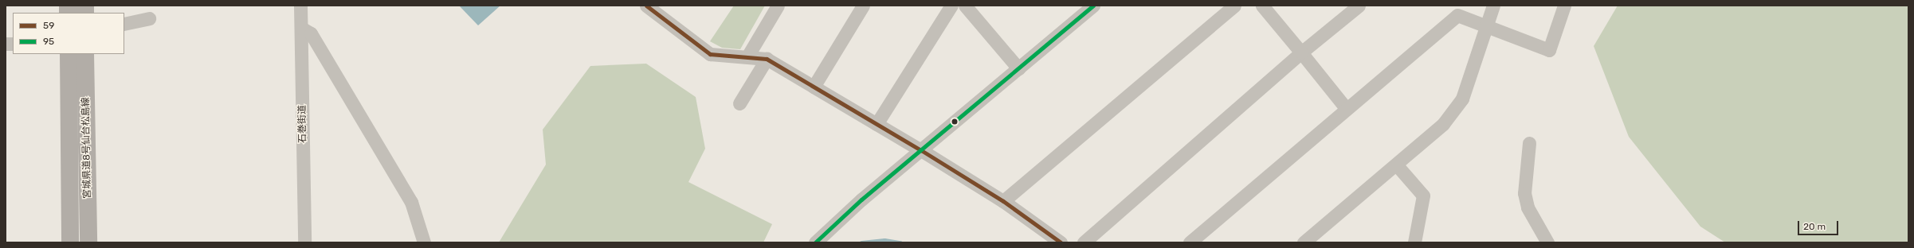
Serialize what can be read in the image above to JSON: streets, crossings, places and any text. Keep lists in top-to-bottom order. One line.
{"streets":{"main road":["宮城県道8号仙台松島線"],"street":["石巻街道"]},"lines":["transit line 59","transit line 95"],"legend":["59","95"],"scale_bar":"20 m"}
